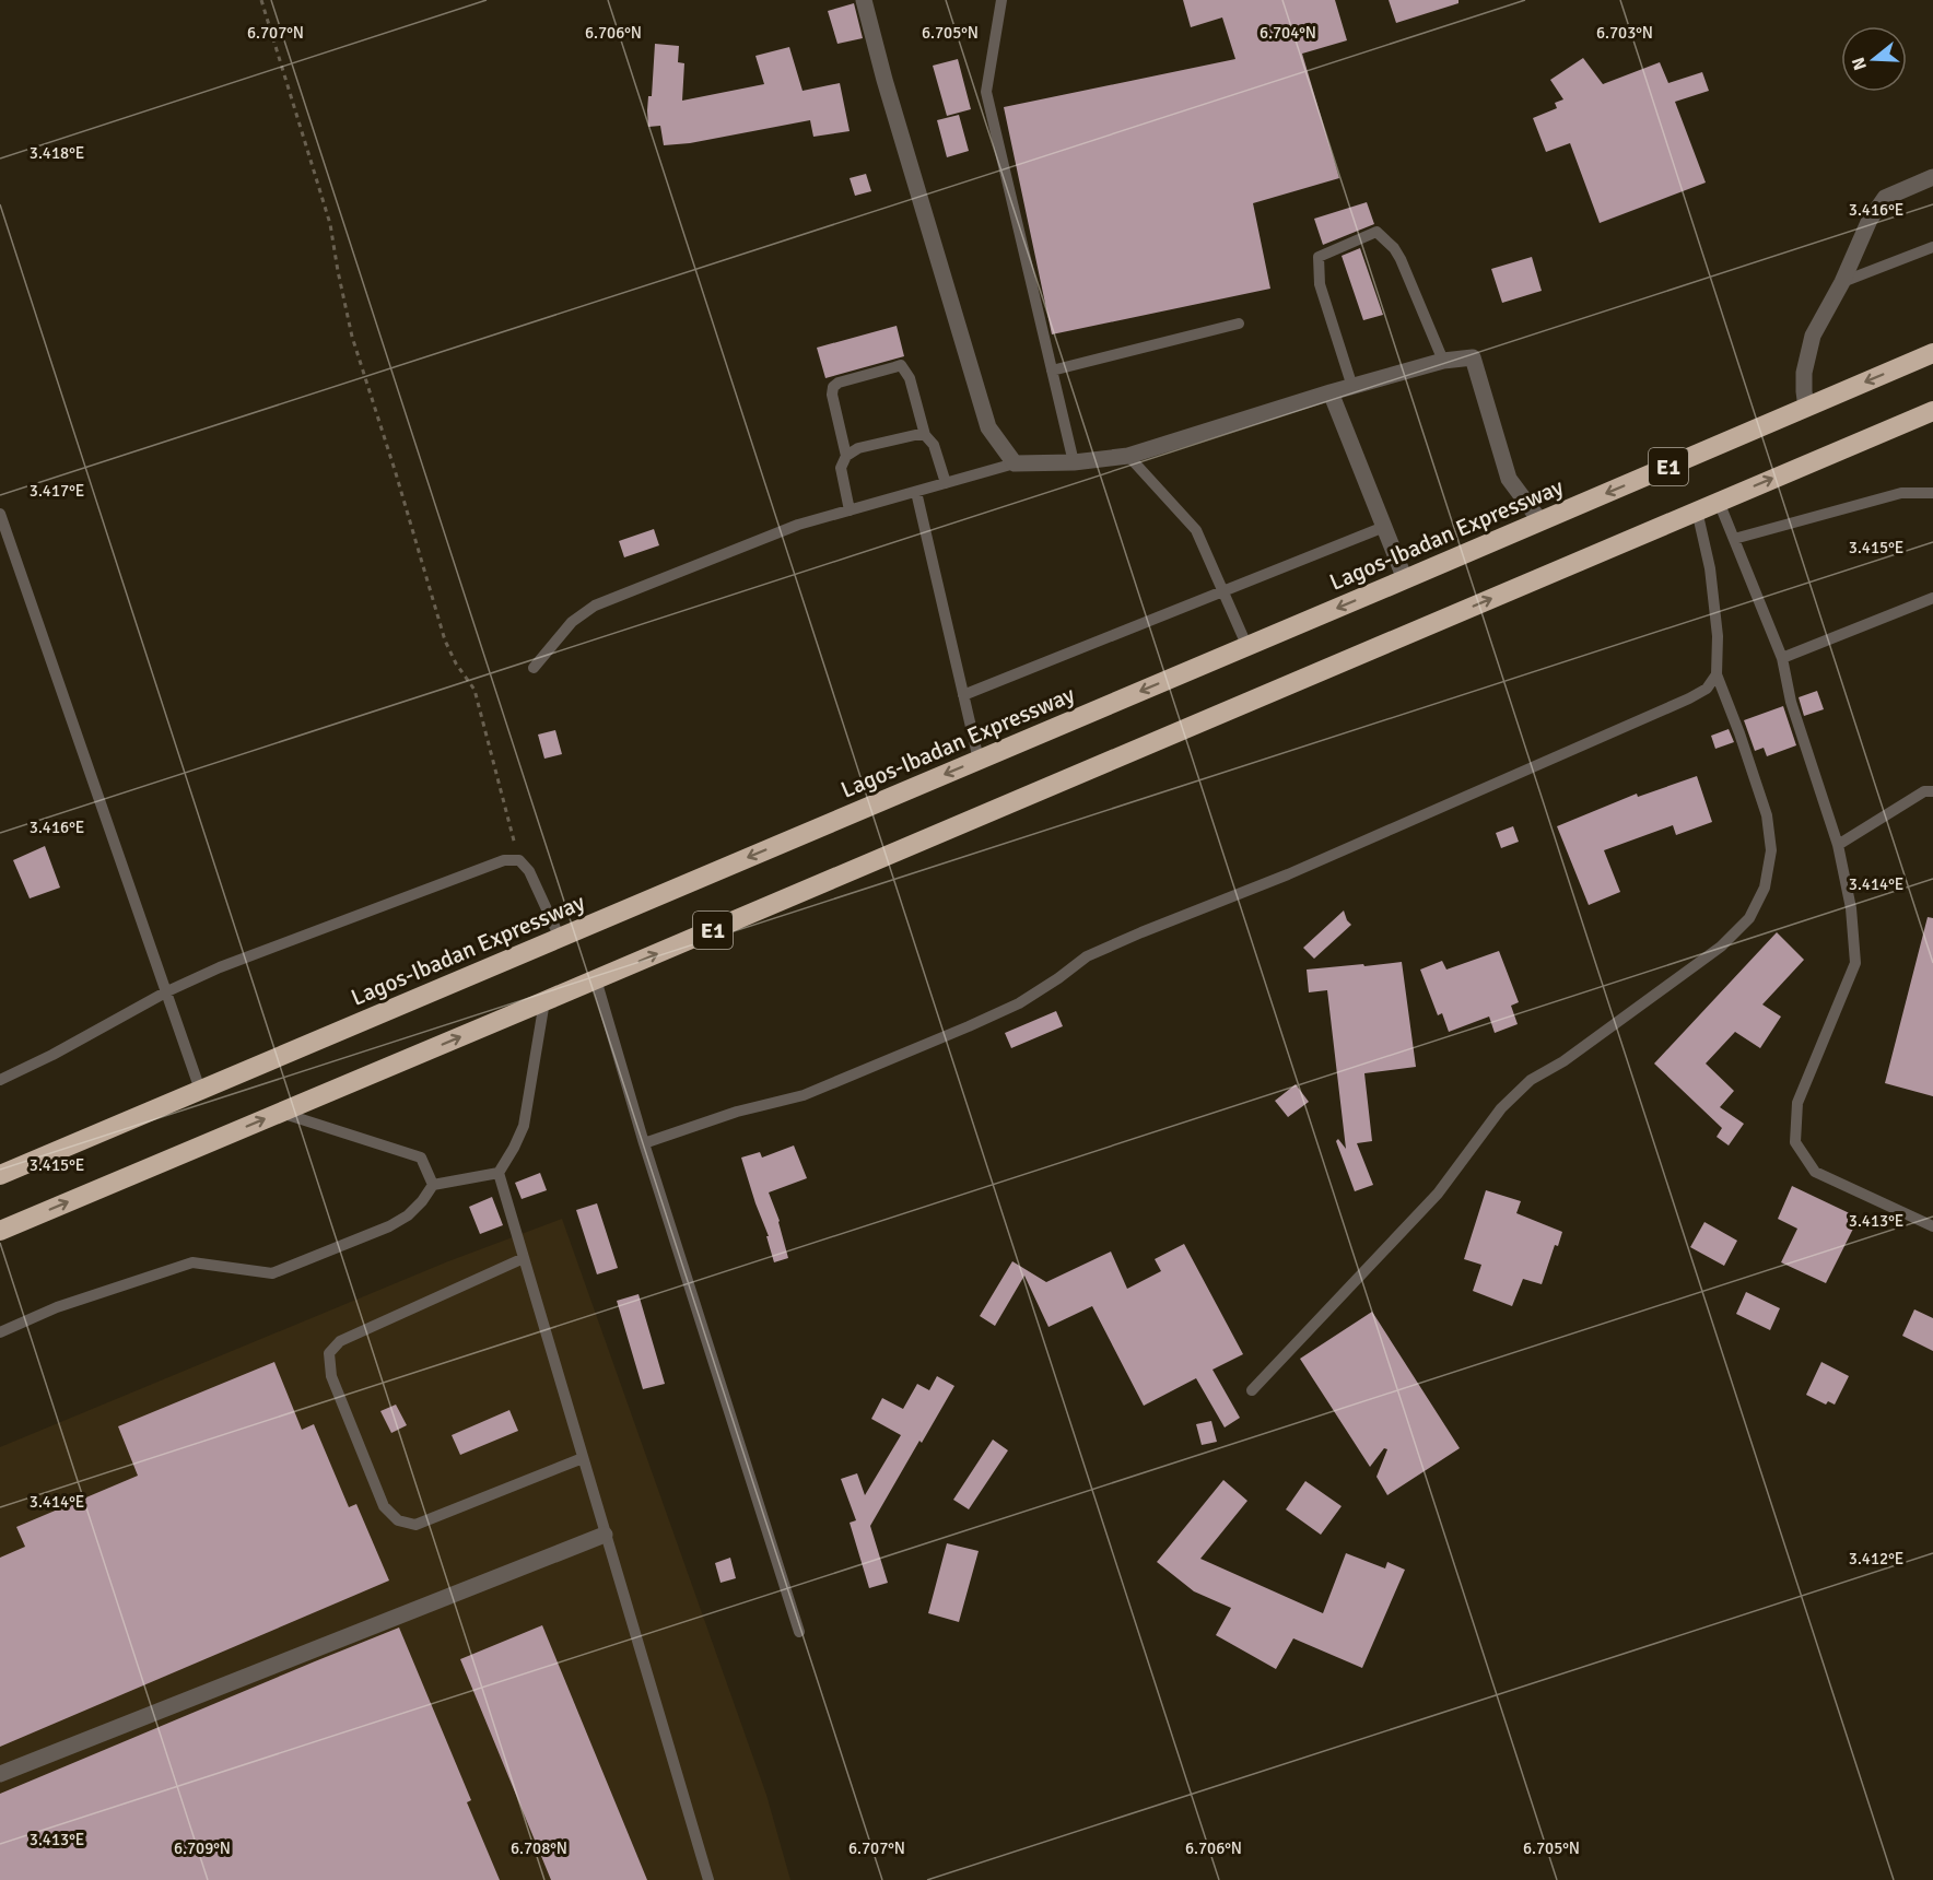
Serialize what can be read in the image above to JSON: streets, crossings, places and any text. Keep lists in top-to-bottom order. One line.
{"streets":{"highway":["E1","Lagos-Ibadan Expressway"]},"north":"left","coordinates":["6.707°N","6.706°N","6.705°N","6.704°N","6.703°N","3.418°E","3.416°E","3.417°E","3.415°E","3.414°E","3.413°E","3.412°E","6.709°N","6.708°N"]}
